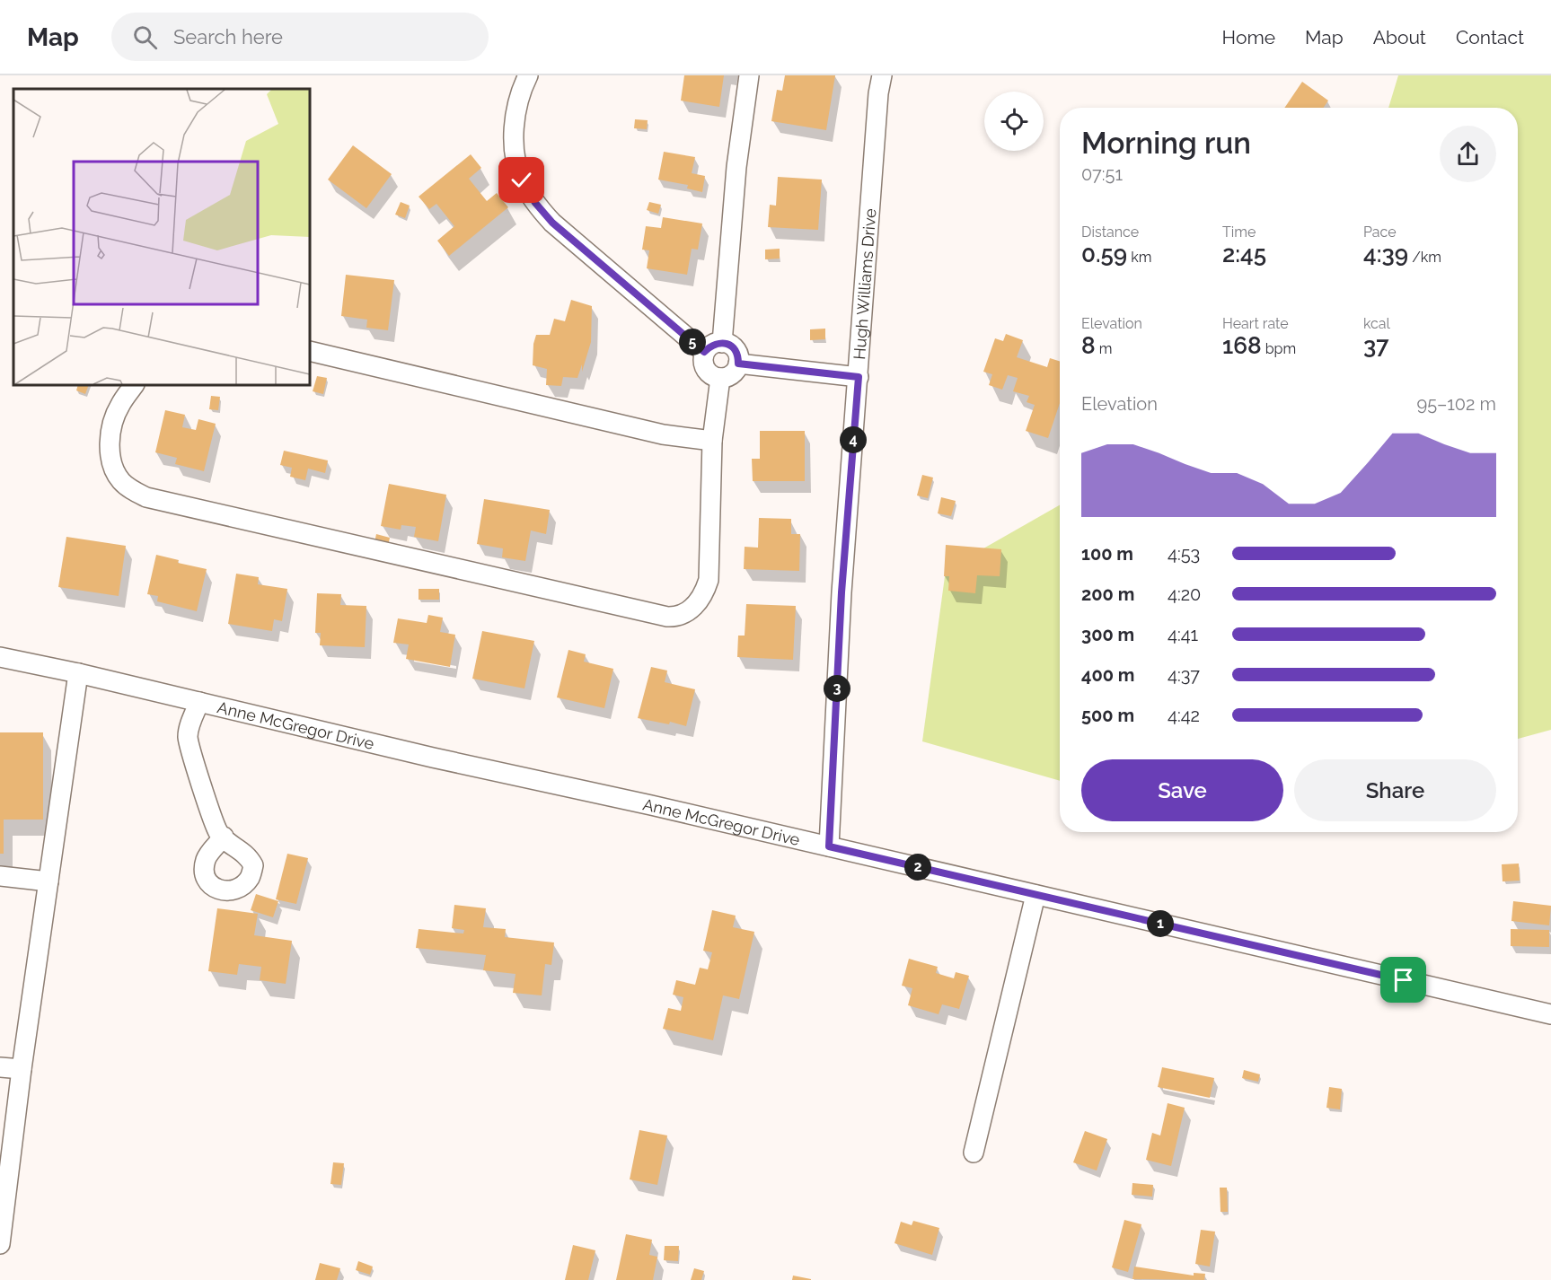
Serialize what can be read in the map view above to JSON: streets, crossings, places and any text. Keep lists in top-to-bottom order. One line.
{"streets":{"street":["Hugh Williams Drive","Anne McGregor Drive"]},"crossings":[["Hugh Williams Drive","Anne McGregor Drive"]],"page":{"header":"Map","search":"Search here","nav":["Home","Map","About","Contact"],"heading":["Morning run","07:51"],"stats":[["Distance","0.59 km"],["Time","2:45"],["Pace","4:39 /km"],["Elevation","8 m"],["Heart rate","168 bpm"],["kcal","37"]],"pins":["5","4","3","2","1"],"chart":["Elevation","95–102 m"],"list":[{"name":"100 m","note":"4:53"},{"name":"200 m","note":"4:20"},{"name":"300 m","note":"4:41"},{"name":"400 m","note":"4:37"},{"name":"500 m","note":"4:42"}],"buttons":["Save","Share"]}}
